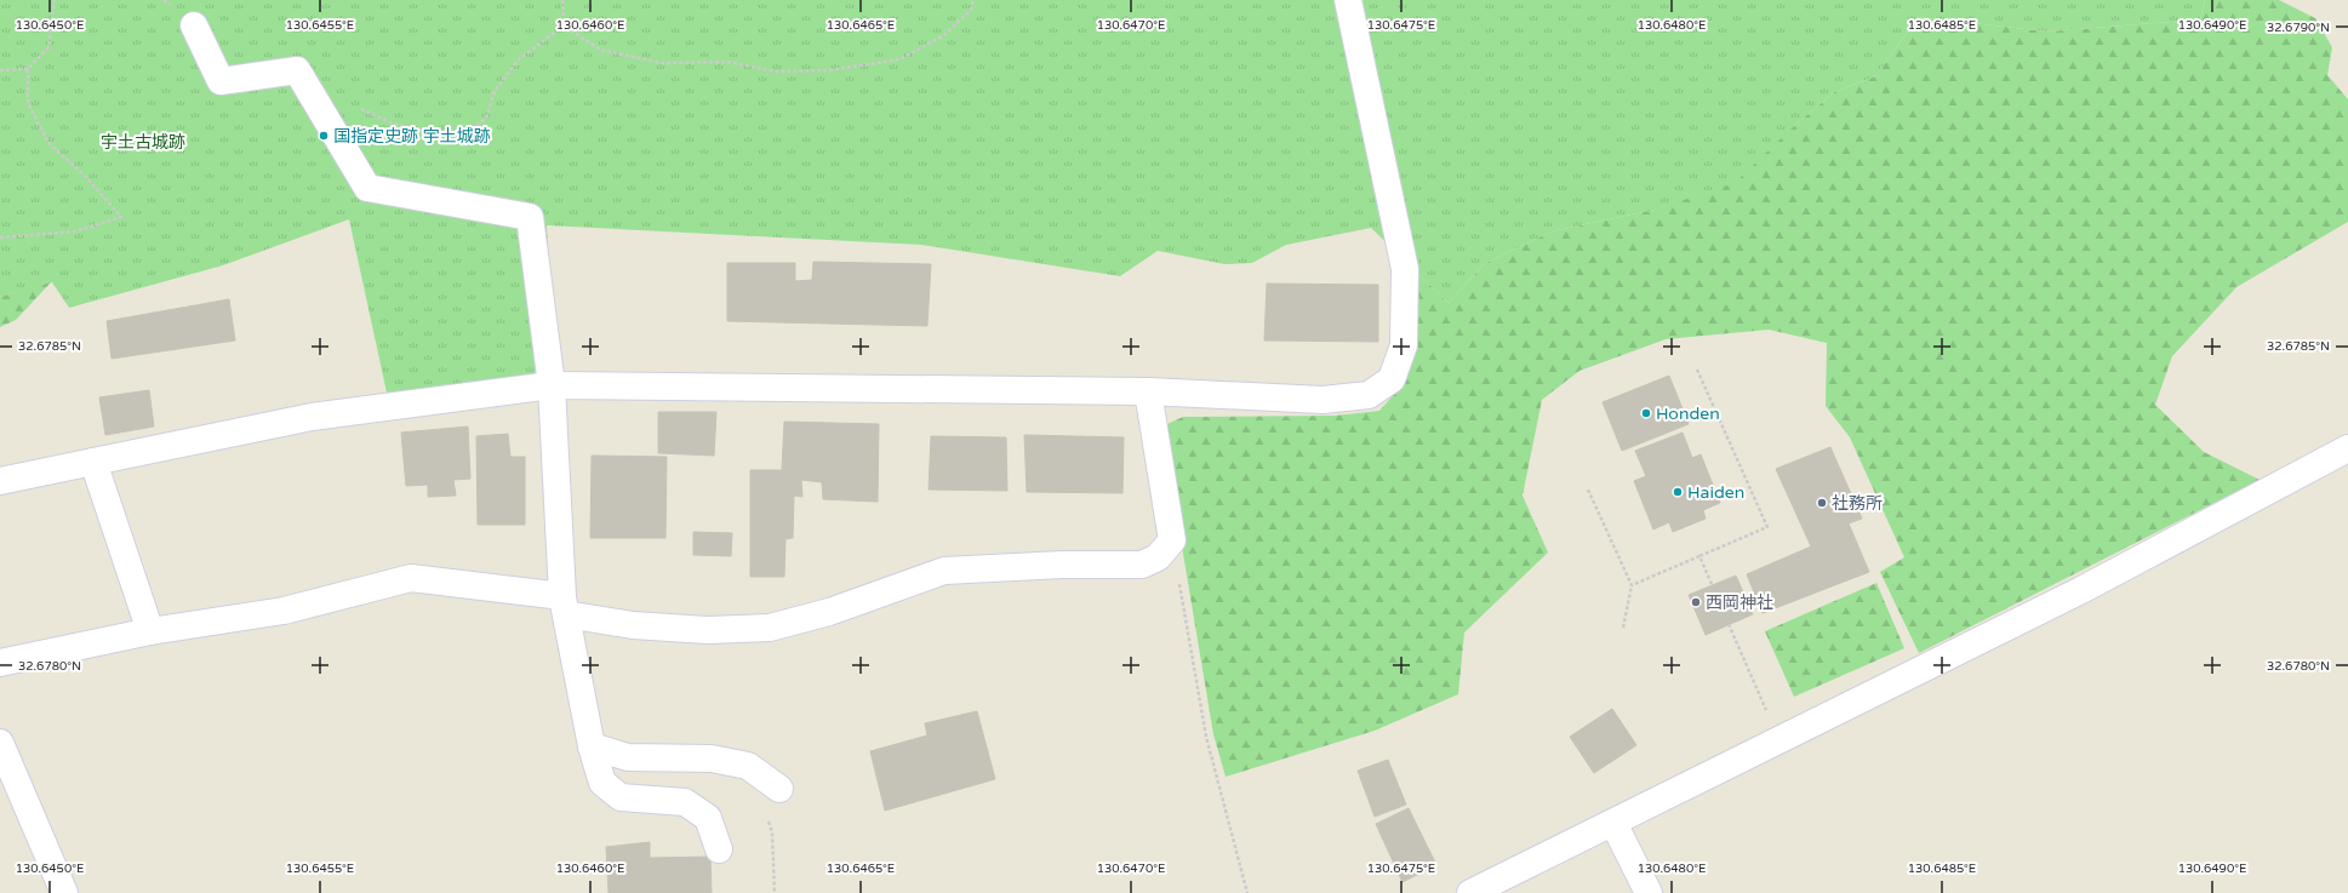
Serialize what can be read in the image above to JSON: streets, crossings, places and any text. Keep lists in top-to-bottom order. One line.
{"parks":["宇土古城跡"],"places":["国指定史跡 宇土城跡","Honden","Haiden","社務所","西岡神社"],"coordinates":["130.6450°E","130.6455°E","130.6460°E","130.6465°E","130.6470°E","130.6475°E","130.6480°E","130.6485°E","130.6490°E","32.6790°N","32.6785°N","32.6780°N"]}
